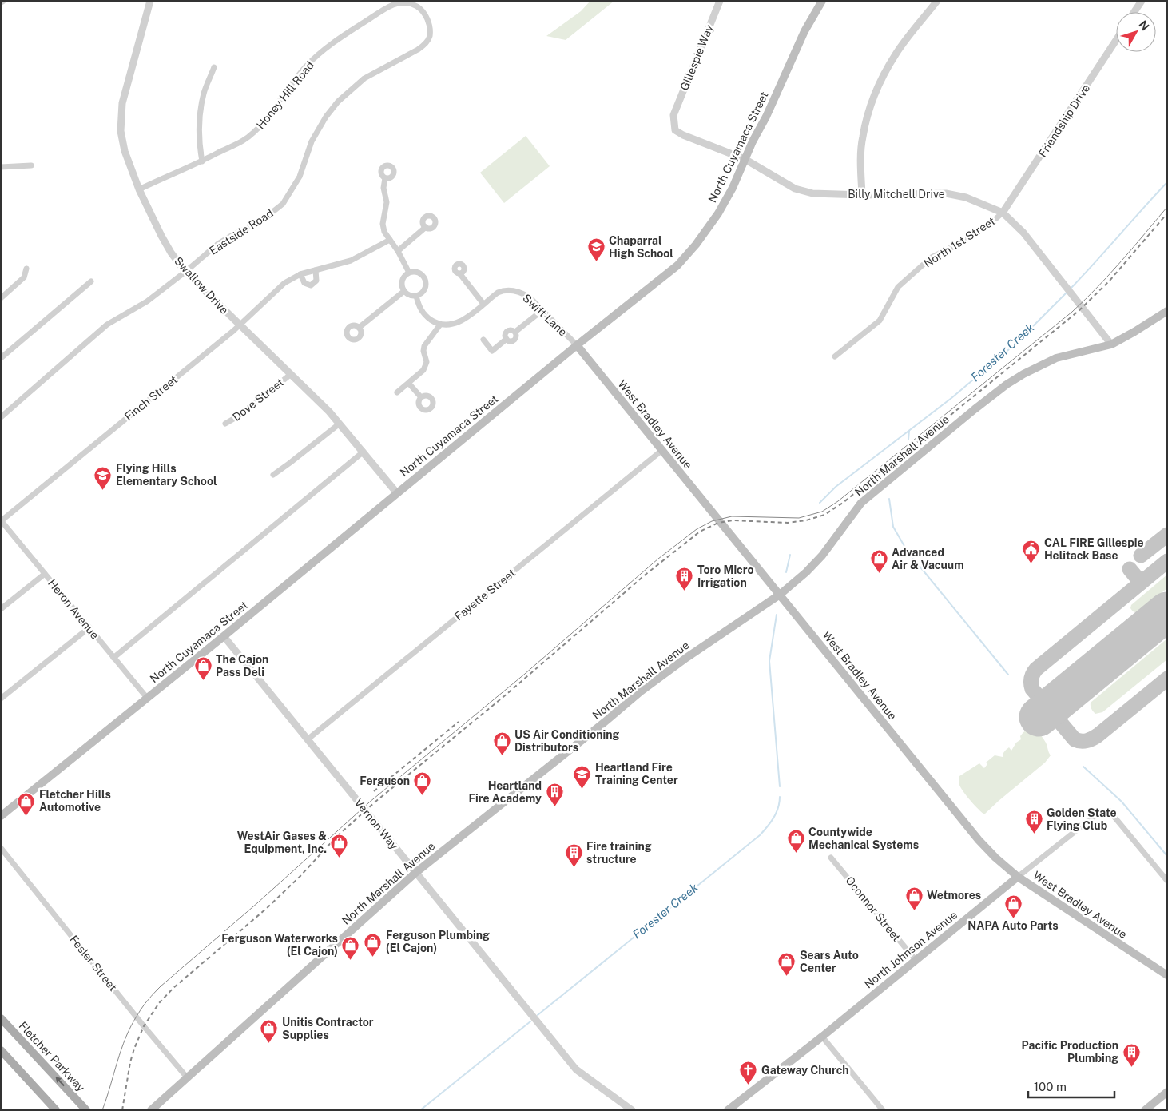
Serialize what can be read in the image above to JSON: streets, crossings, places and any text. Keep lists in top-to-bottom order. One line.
{"streets":{"main road":["North Cuyamaca Street","West Bradley Avenue","North Marshall Avenue","North Johnson Avenue","Fletcher Parkway"],"street":["Gillespie Way","Honey Hill Road","Friendship Drive","Billy Mitchell Drive","Eastside Road","North 1st Street","Swallow Drive","Swift Lane","Finch Street","Dove Street","Fayette Street","Heron Avenue","Vernon Way","Oconnor Street","Fesler Street"]},"crossings":[["Gillespie Way","Billy Mitchell Drive"],["Honey Hill Road","Eastside Road"],["Honey Hill Road","Swallow Drive"],["Friendship Drive","Billy Mitchell Drive"],["Friendship Drive","North 1st Street"],["North Cuyamaca Street","Billy Mitchell Drive"],["North Cuyamaca Street","Swallow Drive"],["North Cuyamaca Street","Swift Lane"],["North Cuyamaca Street","West Bradley Avenue"],["North Cuyamaca Street","Heron Avenue"],["North Cuyamaca Street","Vernon Way"],["Billy Mitchell Drive","North 1st Street"],["Billy Mitchell Drive","North Marshall Avenue"],["Eastside Road","Swallow Drive"],["Swallow Drive","Finch Street"],["Swallow Drive","Dove Street"],["Swift Lane","West Bradley Avenue"],["Finch Street","Heron Avenue"],["West Bradley Avenue","North Marshall Avenue"],["West Bradley Avenue","Fayette Street"],["West Bradley Avenue","North Johnson Avenue"],["North Marshall Avenue","Vernon Way"],["North Marshall Avenue","Fesler Street"],["Fayette Street","Vernon Way"],["Oconnor Street","North Johnson Avenue"]],"water":["Forester Creek"],"places":{"school or university":["Chaparral High School","Flying Hills Elementary School","Heartland Fire Training Center"],"public building":["CAL FIRE Gillespie Helitack Base"],"shop":["Advanced Air & Vacuum","The Cajon Pass Deli","US Air Conditioning Distributors","Ferguson","Fletcher Hills Automotive","Countywide Mechanical Systems","WestAir Gases & Equipment, Inc.","Wetmores","NAPA Auto Parts","Ferguson Plumbing (El Cajon)","Ferguson Waterworks (El Cajon)","Sears Auto Center","Unitis Contractor Supplies"],"building":["Toro Micro Irrigation","Heartland Fire Academy","Golden State Flying Club","Fire training structure","Pacific Production Plumbing"],"church":["Gateway Church"]},"scale_bar":"100 m","north":"top right"}
